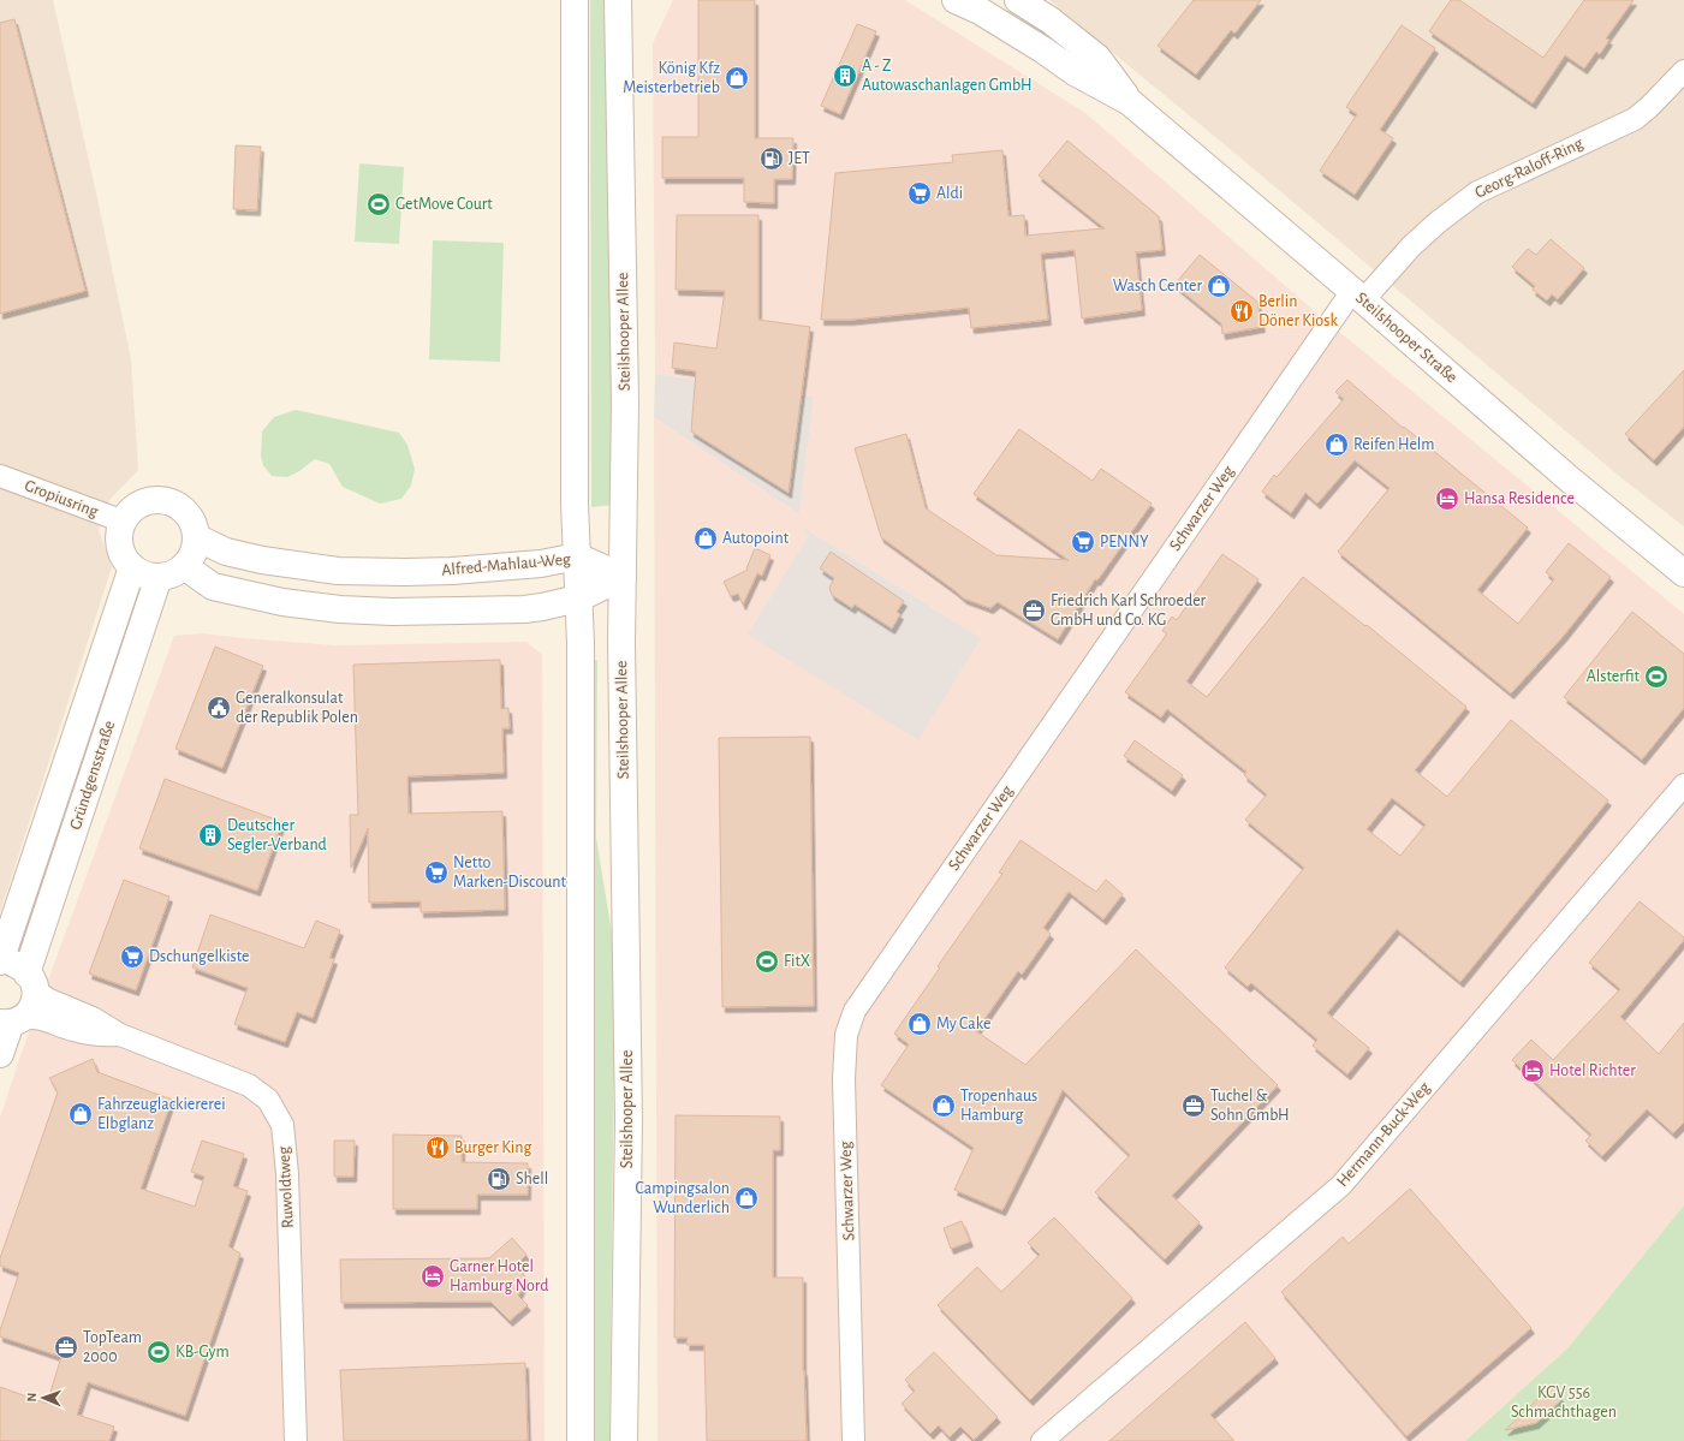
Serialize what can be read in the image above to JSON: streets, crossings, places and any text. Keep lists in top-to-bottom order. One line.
{"streets":{"street":["Georg-Raloff-Ring","Steilshooper Allee","Steilshooper Straße","Gropiusring","Schwarzer Weg","Alfred-Mahlau-Weg","Gründgensstraße","Hermann-Buck-Weg","Ruwoldtweg"]},"crossings":[["Georg-Raloff-Ring","Steilshooper Straße"],["Georg-Raloff-Ring","Schwarzer Weg"],["Steilshooper Allee","Alfred-Mahlau-Weg"],["Steilshooper Straße","Schwarzer Weg"],["Gropiusring","Alfred-Mahlau-Weg"],["Gropiusring","Gründgensstraße"],["Alfred-Mahlau-Weg","Gründgensstraße"],["Gründgensstraße","Ruwoldtweg"]],"parks":["KGV 556 Schmachthagen"],"places":{"building":["A - Z Autowaschanlagen GmbH","Deutscher Segler-Verband"],"shop":["König Kfz Meisterbetrieb","Wasch Center","Reifen Helm","Autopoint","My Cake","Tropenhaus Hamburg","Fahrzeuglackiererei Elbglanz","Campingsalon Wunderlich"],"fuel station":["JET","Shell"],"supermarket":["Aldi","PENNY","Netto Marken-Discount","Dschungelkiste"],"sports":["GetMove Court","Alsterfit","FitX","KB-Gym"],"restaurant":["Berlin Döner Kiosk","Burger King"],"hotel":["Hansa Residence","Hotel Richter","Garner Hotel Hamburg Nord"],"office":["Friedrich Karl Schroeder GmbH und Co. KG","Tuchel & Sohn GmbH","TopTeam 2000"],"public building":["Generalkonsulat der Republik Polen"]},"north":"left"}
